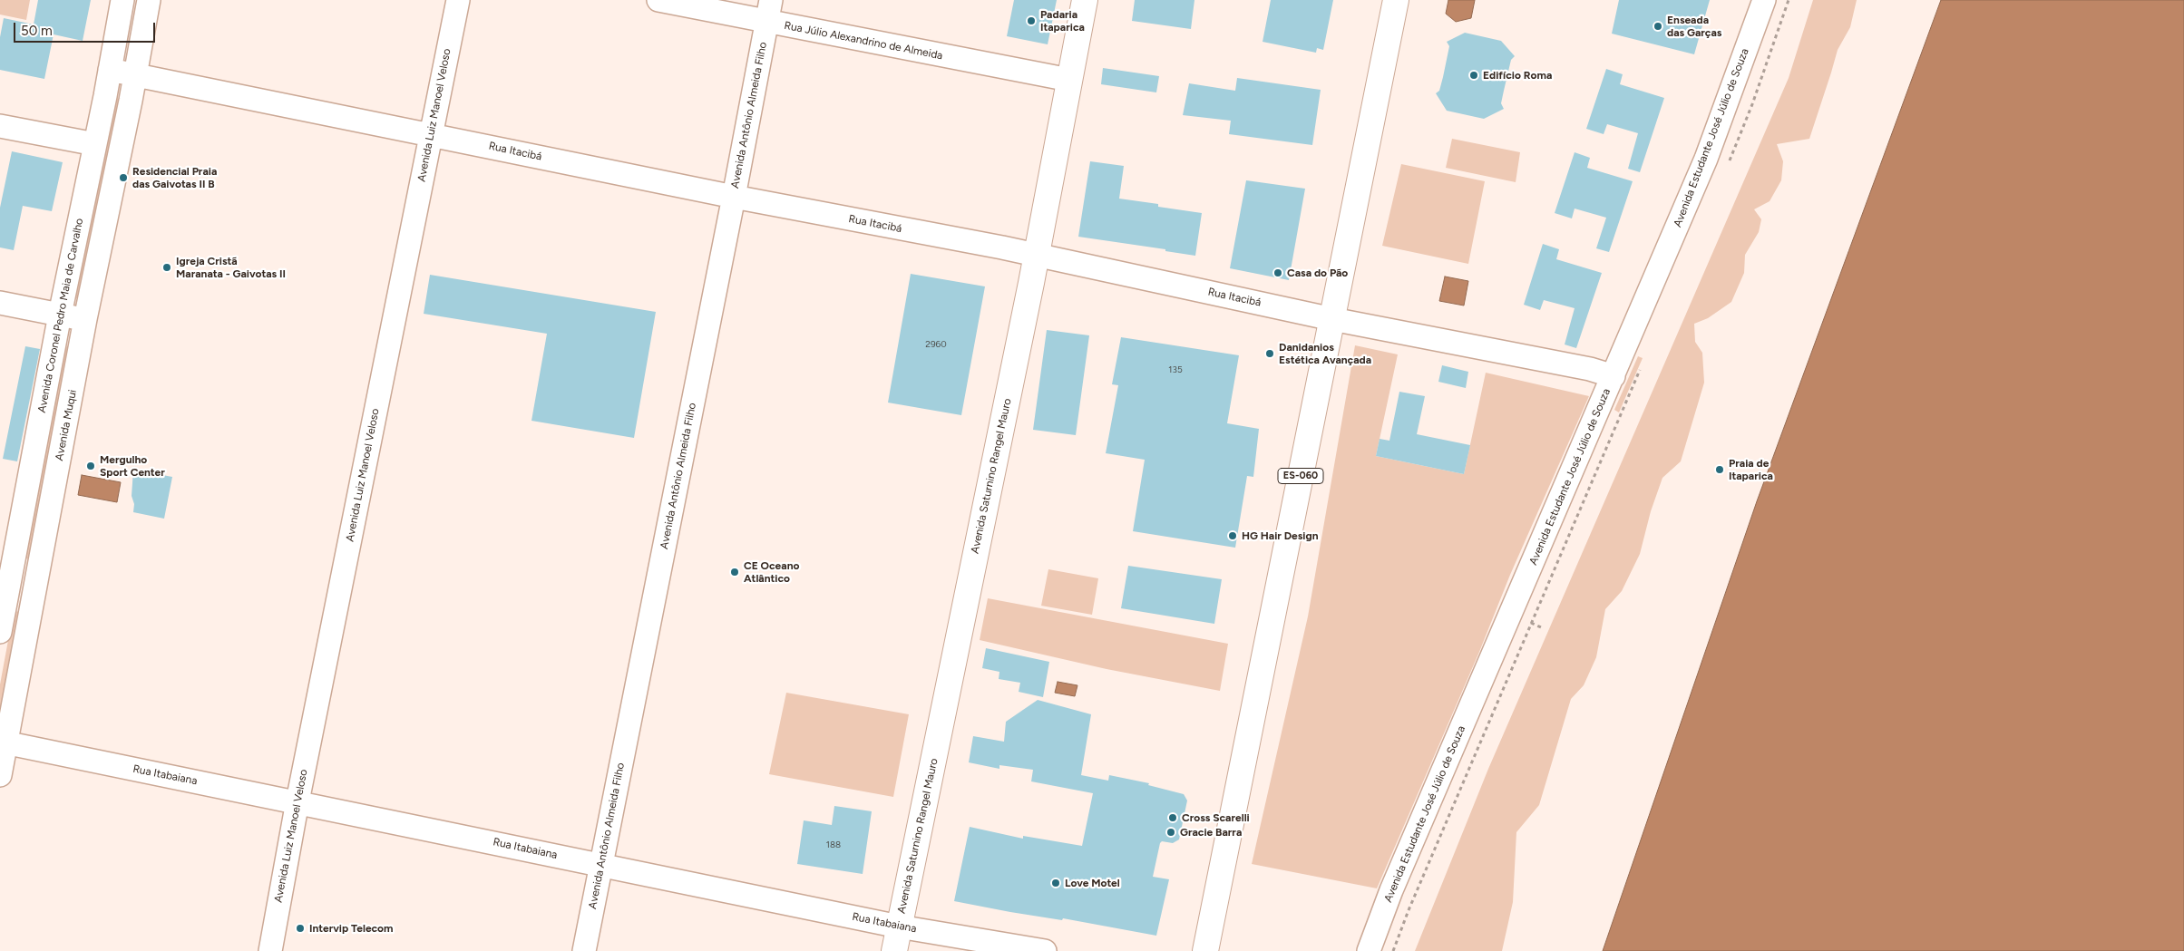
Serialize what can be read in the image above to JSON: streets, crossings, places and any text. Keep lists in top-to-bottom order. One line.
{"streets":{"main road":["Avenida Saturnino Rangel Mauro","ES-060"],"street":["Rua Júlio Alexandrino de Almeida","Avenida Luiz Manoel Veloso","Avenida Antônio Almeida Filho","Avenida Estudante José Júlio de Souza","Rua Itacibá","Avenida Coronel Pedro Maia de Carvalho","Avenida Muqui","Rua Itabaiana"]},"crossings":[["Rua Júlio Alexandrino de Almeida","Avenida Antônio Almeida Filho"],["Rua Júlio Alexandrino de Almeida","Avenida Saturnino Rangel Mauro"],["Avenida Luiz Manoel Veloso","Rua Itacibá"],["Avenida Luiz Manoel Veloso","Rua Itabaiana"],["Avenida Antônio Almeida Filho","Rua Itacibá"],["Avenida Antônio Almeida Filho","Rua Itabaiana"],["Avenida Estudante José Júlio de Souza","Rua Itacibá"],["Rua Itacibá","Avenida Coronel Pedro Maia de Carvalho"],["Rua Itacibá","Avenida Muqui"],["Rua Itacibá","Avenida Saturnino Rangel Mauro"],["Rua Itacibá","ES-060"],["Avenida Muqui","Rua Itabaiana"],["Avenida Saturnino Rangel Mauro","Rua Itabaiana"]],"places":["Padaria Itaparica","Enseada das Garças","Edifício Roma","Residencial Praia das Gaivotas II B","Igreja Cristã Maranata - Gaivotas II","Casa do Pão","Danidanios Estética Avançada","Mergulho Sport Center","Praia de Itaparica","HG Hair Design","CE Oceano Atlântico","Cross Scarelli","Gracie Barra","Love Motel","Intervip Telecom"],"house_numbers":["2960","135","188"],"scale_bar":"50 m"}
